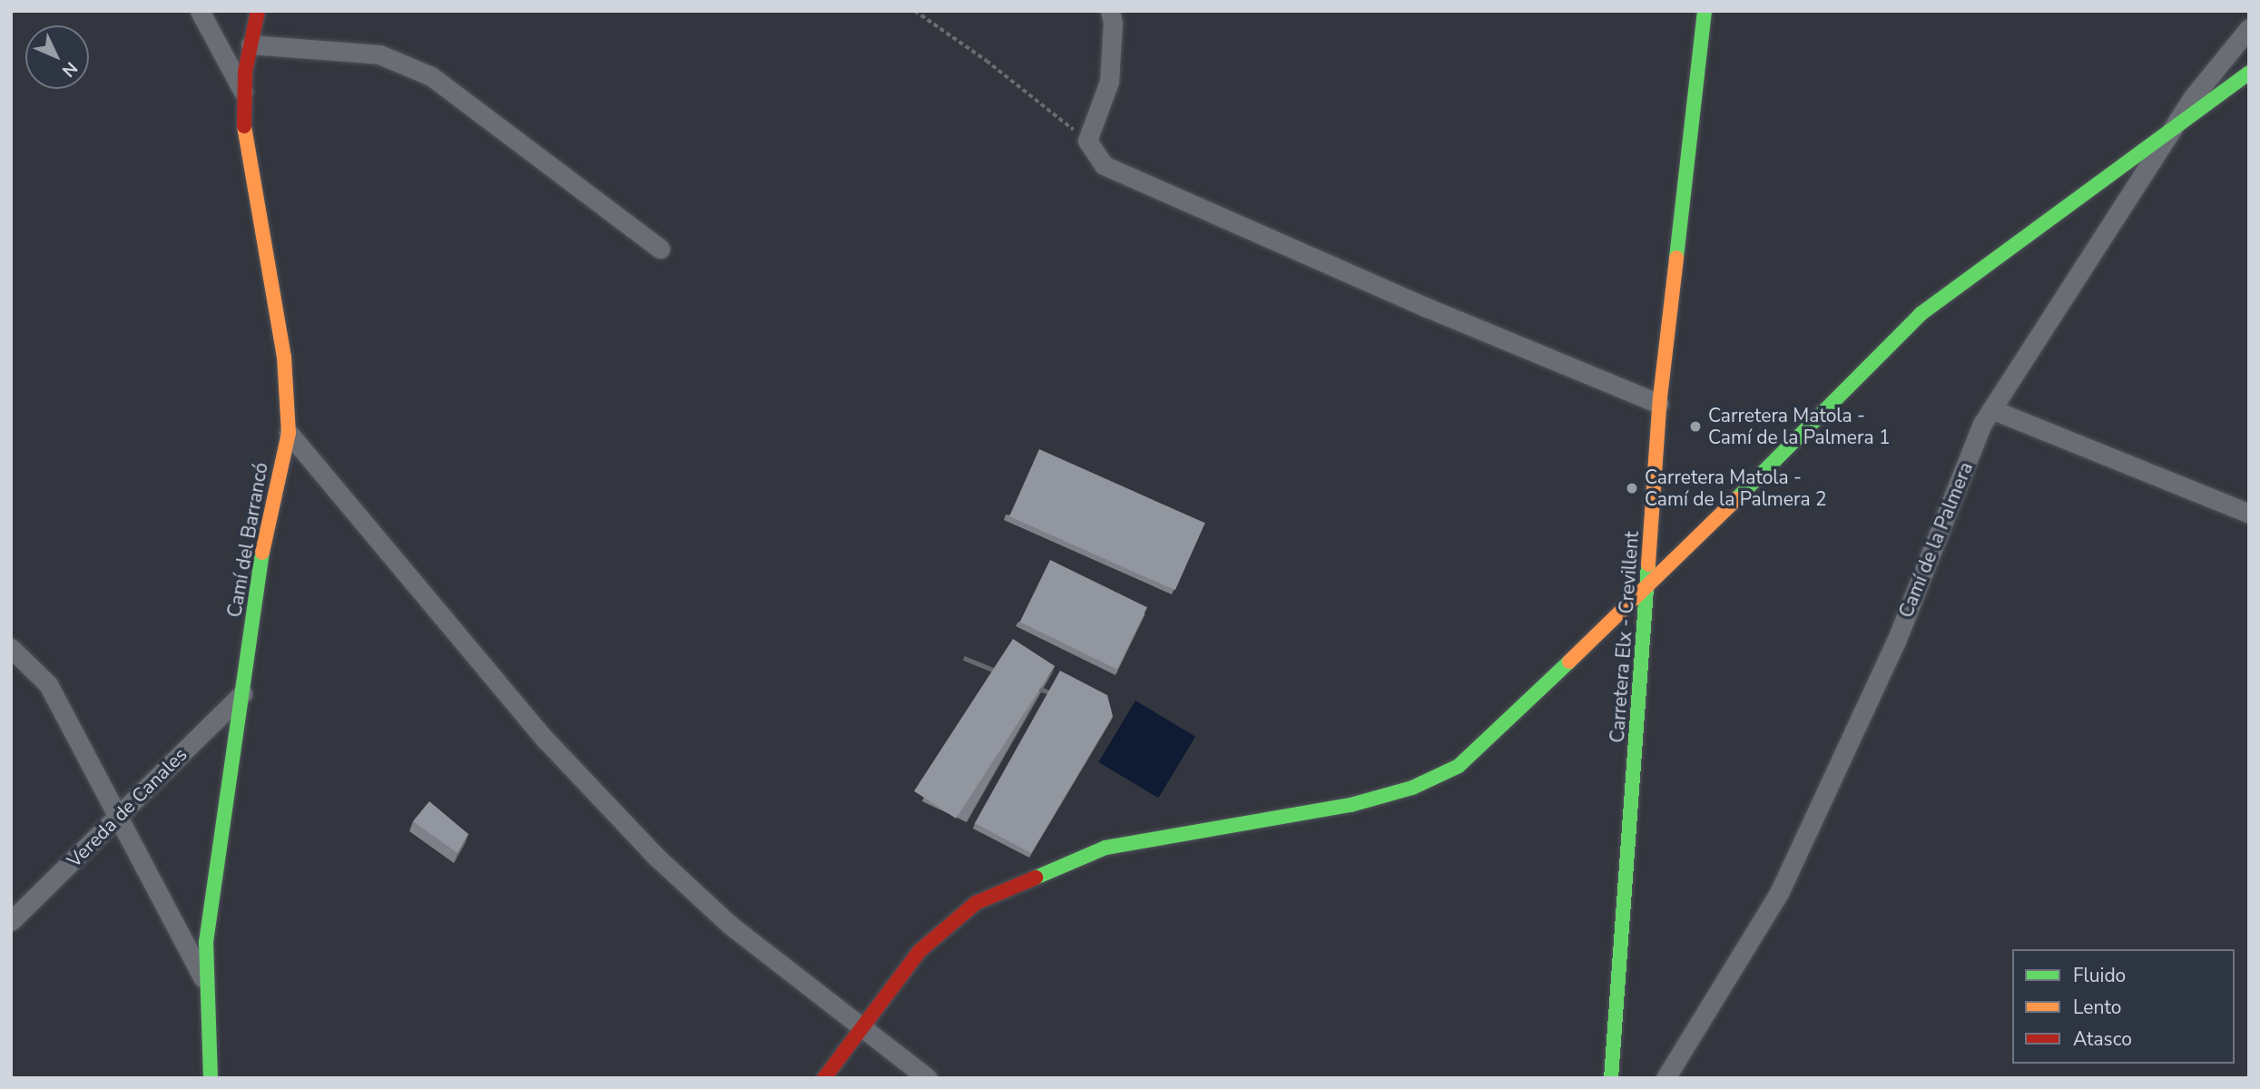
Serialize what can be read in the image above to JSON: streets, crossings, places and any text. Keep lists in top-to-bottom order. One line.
{"streets":{"street":["Camí del Barrancó","Camí de la Palmera","Carretera Elx - Crevillent","Vereda de Canales"]},"crossings":[["Camí del Barrancó","Vereda de Canales"]],"places":["Carretera Matola - Camí de la Palmera 1","Carretera Matola - Camí de la Palmera 2"],"legend":["Fluido","Lento","Atasco"],"north":"bottom right"}
